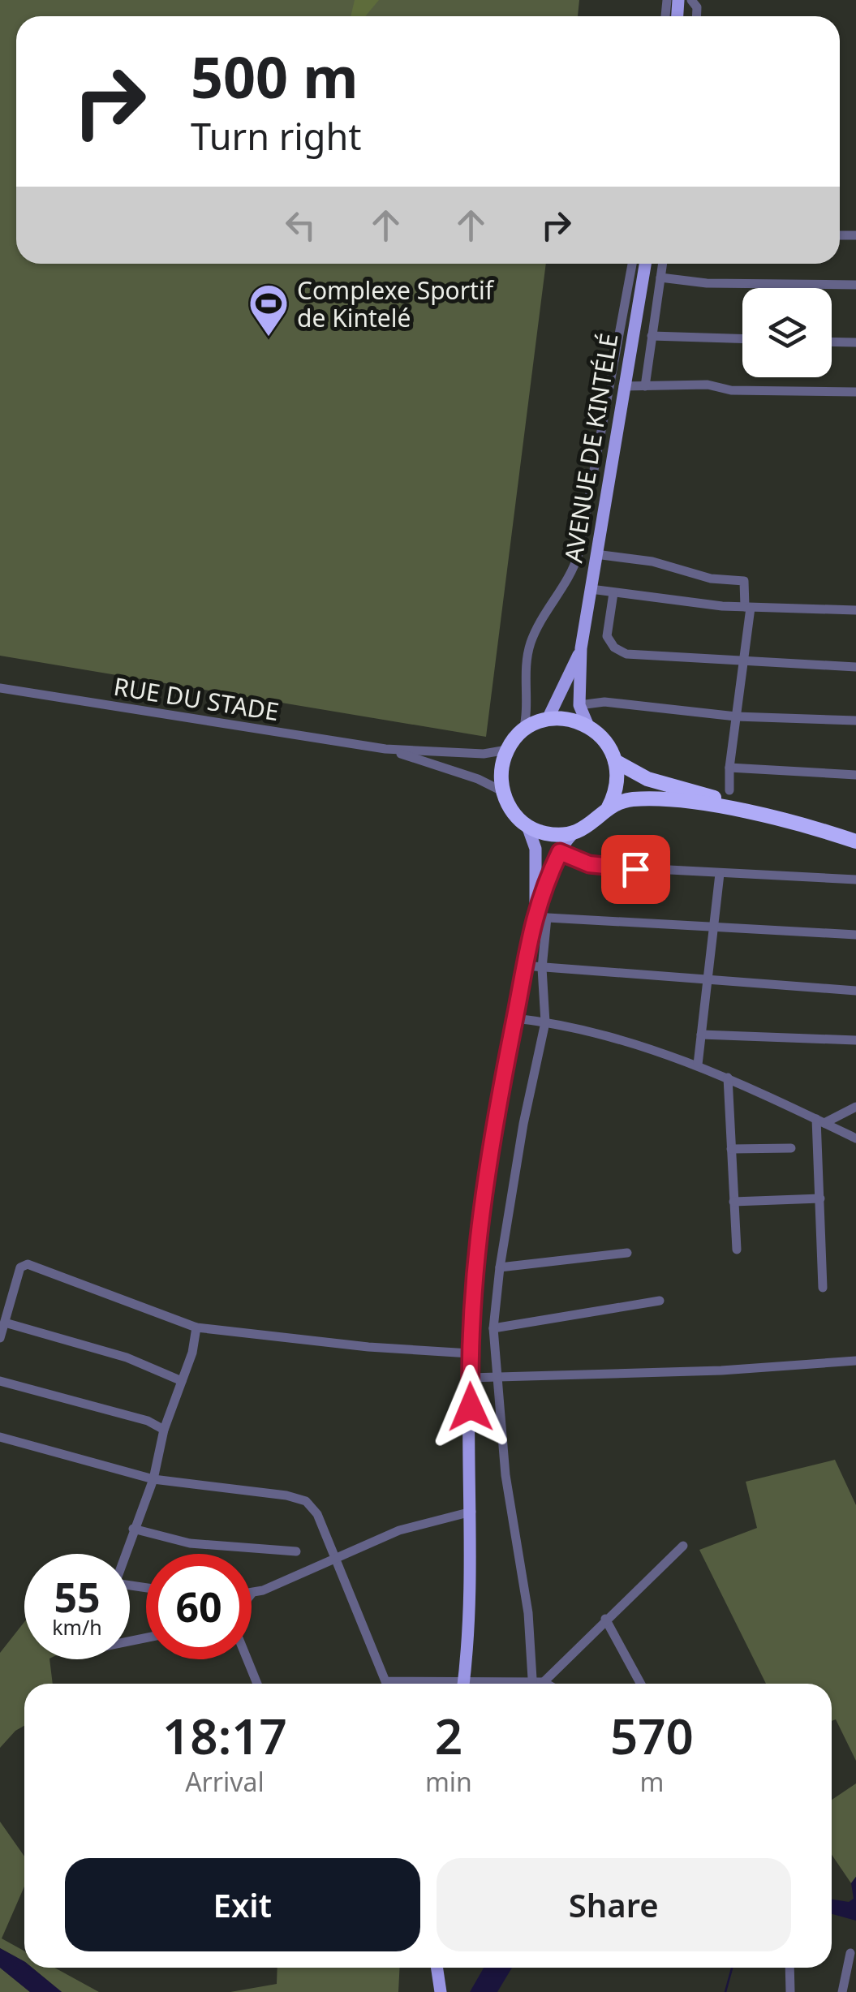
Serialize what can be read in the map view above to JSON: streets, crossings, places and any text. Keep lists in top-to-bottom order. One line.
{"streets":{"main road":["AVENUE DE KINTÉLÉ"],"street":["RUE DU STADE"]},"crossings":[["AVENUE DE KINTÉLÉ","RUE DU STADE"]],"places":{"sports":["Complexe Sportif de Kintelé"]},"page":{"turn":["500 m","Turn right"],"speed":"55 km/h","limit":"60","eta":["18:17","Arrival","2","min","570","m"],"buttons":["Exit","Share"]}}
